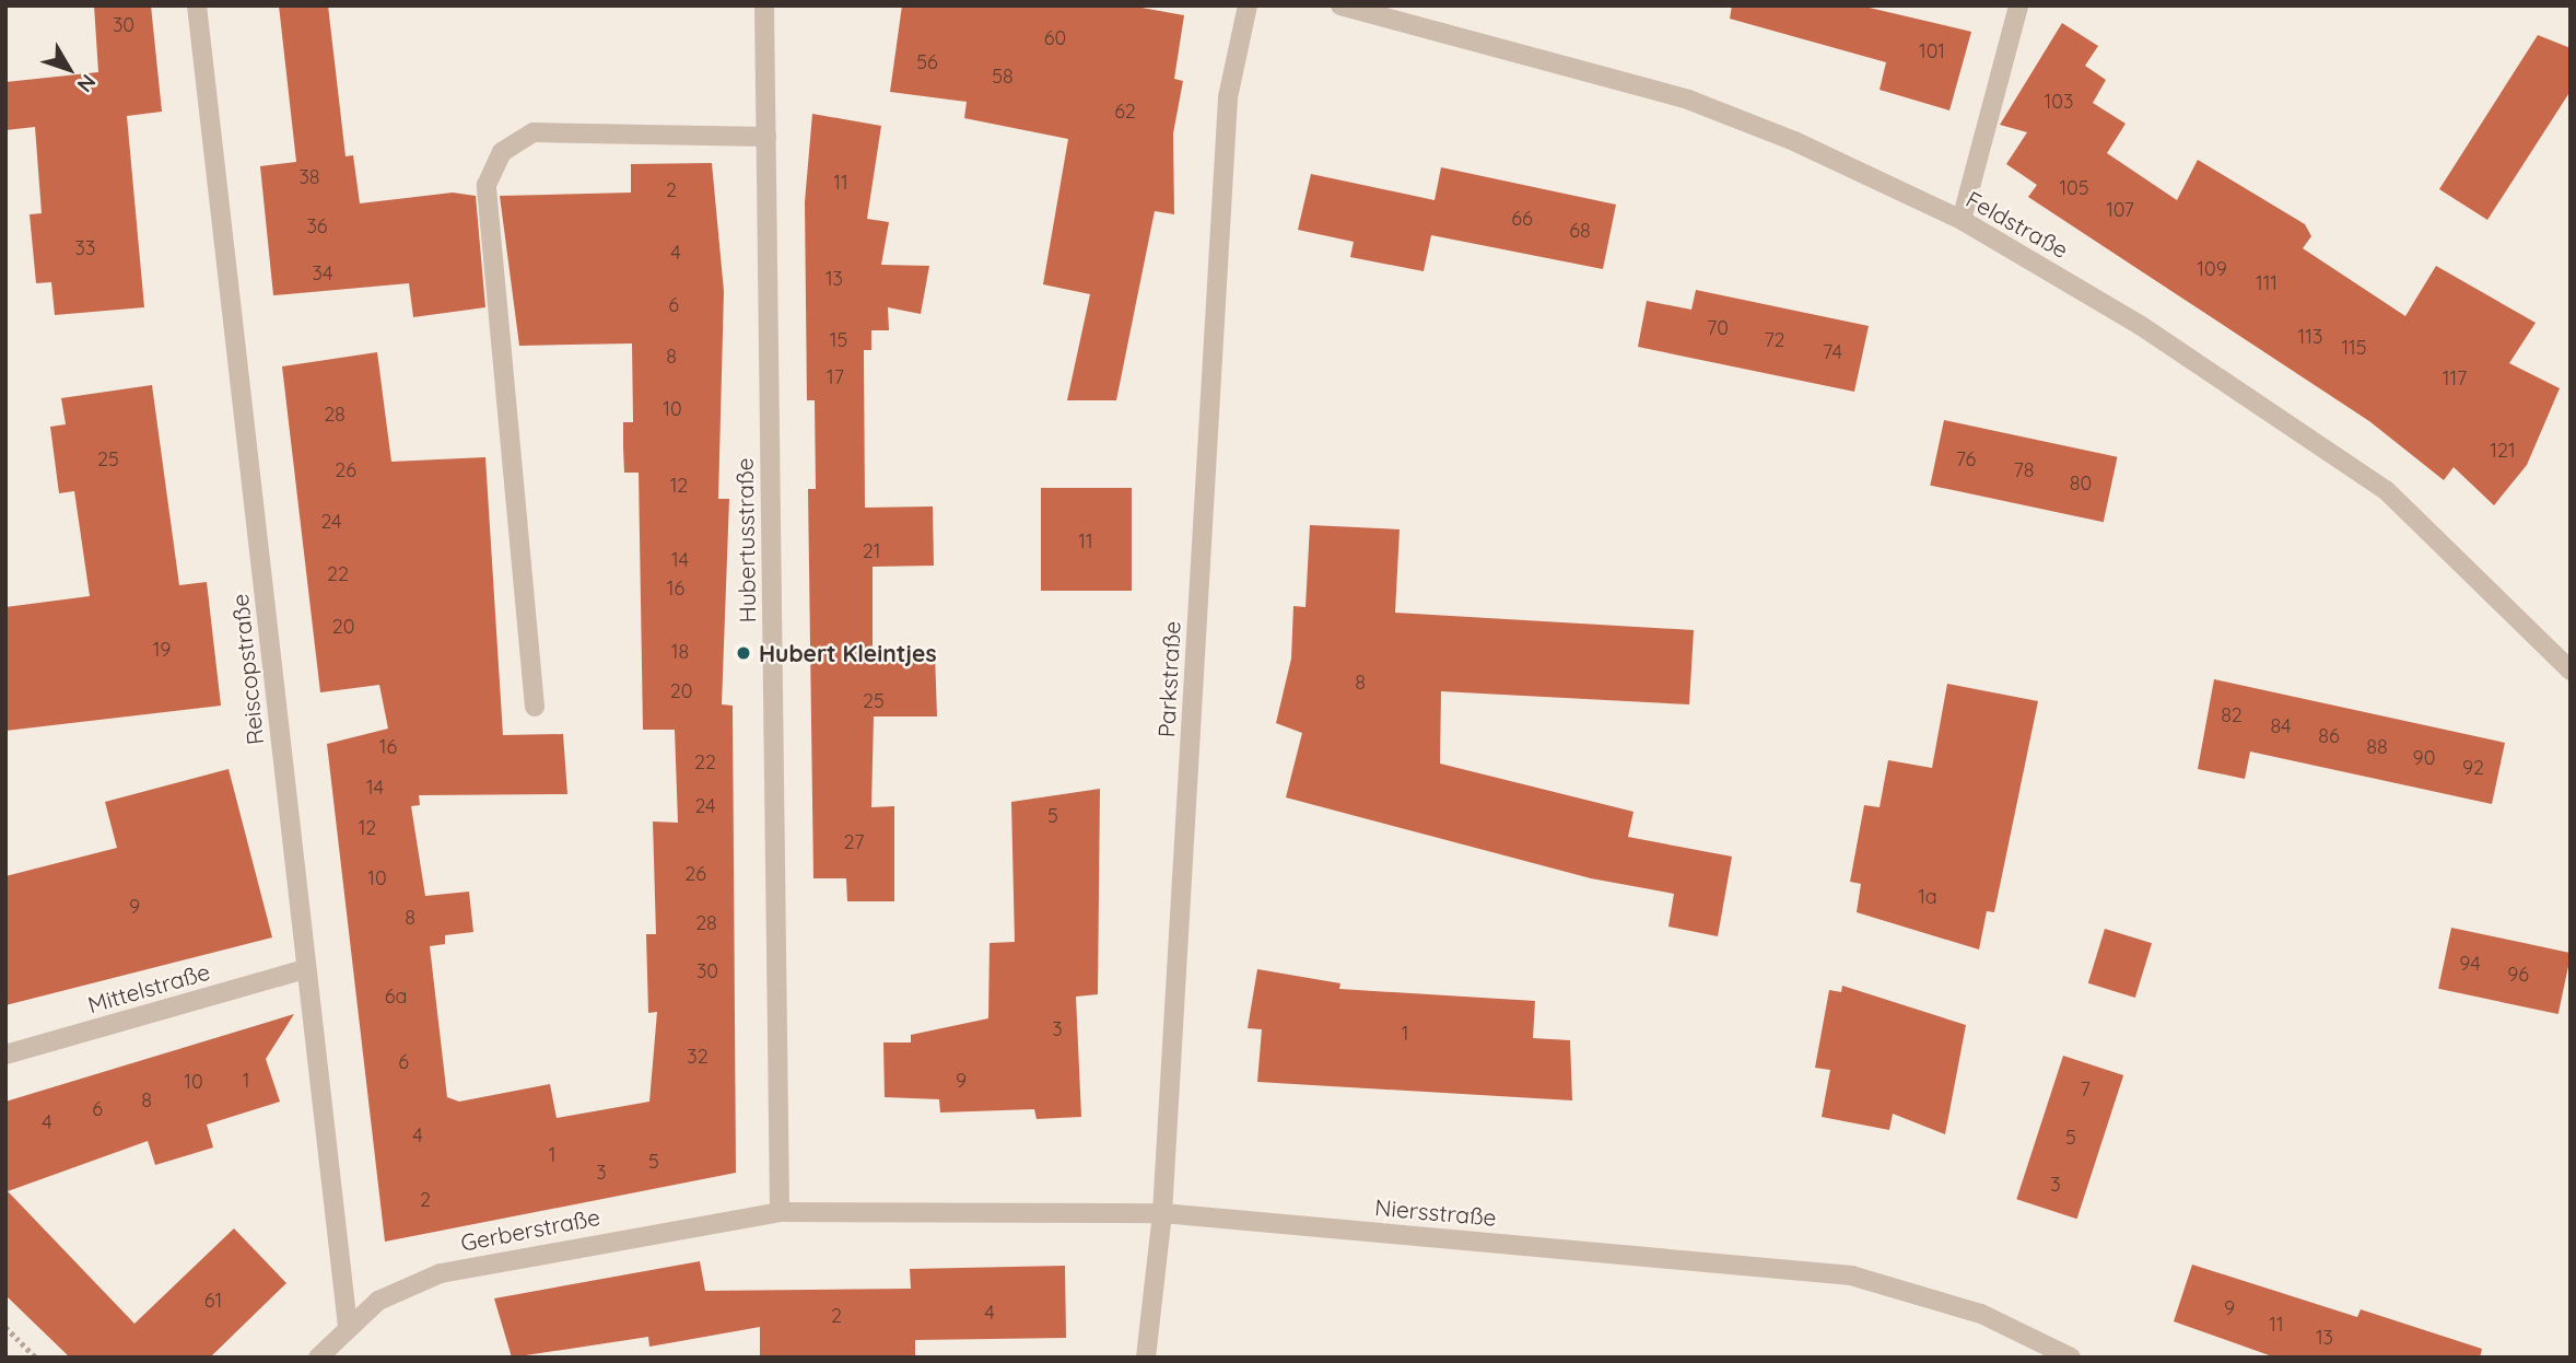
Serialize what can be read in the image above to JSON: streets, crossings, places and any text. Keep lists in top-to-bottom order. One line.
{"streets":{"street":["Feldstraße","Hubertusstraße","Reiscopstraße","Parkstraße","Mittelstraße","Niersstraße","Gerberstraße"]},"crossings":[["Hubertusstraße","Niersstraße"],["Hubertusstraße","Gerberstraße"],["Reiscopstraße","Mittelstraße"],["Reiscopstraße","Gerberstraße"],["Parkstraße","Niersstraße"],["Niersstraße","Gerberstraße"]],"places":["Hubert Kleintjes"],"house_numbers":["30","60","101","56","58","103","62","38","11","105","2","107","66","36","68","33","4","109","34","13","111","6","70","113","15","72","115","74","8","17","117","10","28","121","25","76","26","78","80","12","24","11","21","14","22","16","20","19","18","8","20","25","82","84","86","16","88","90","22","92","14","24","5","12","27","26","10","1a","9","8","28","94","30","96","6a","3","1","32","6","1","9","10","7","8","6","4","4","5","1","5","3","3","2","61","9","4","2","11","13"],"north":"bottom right"}
